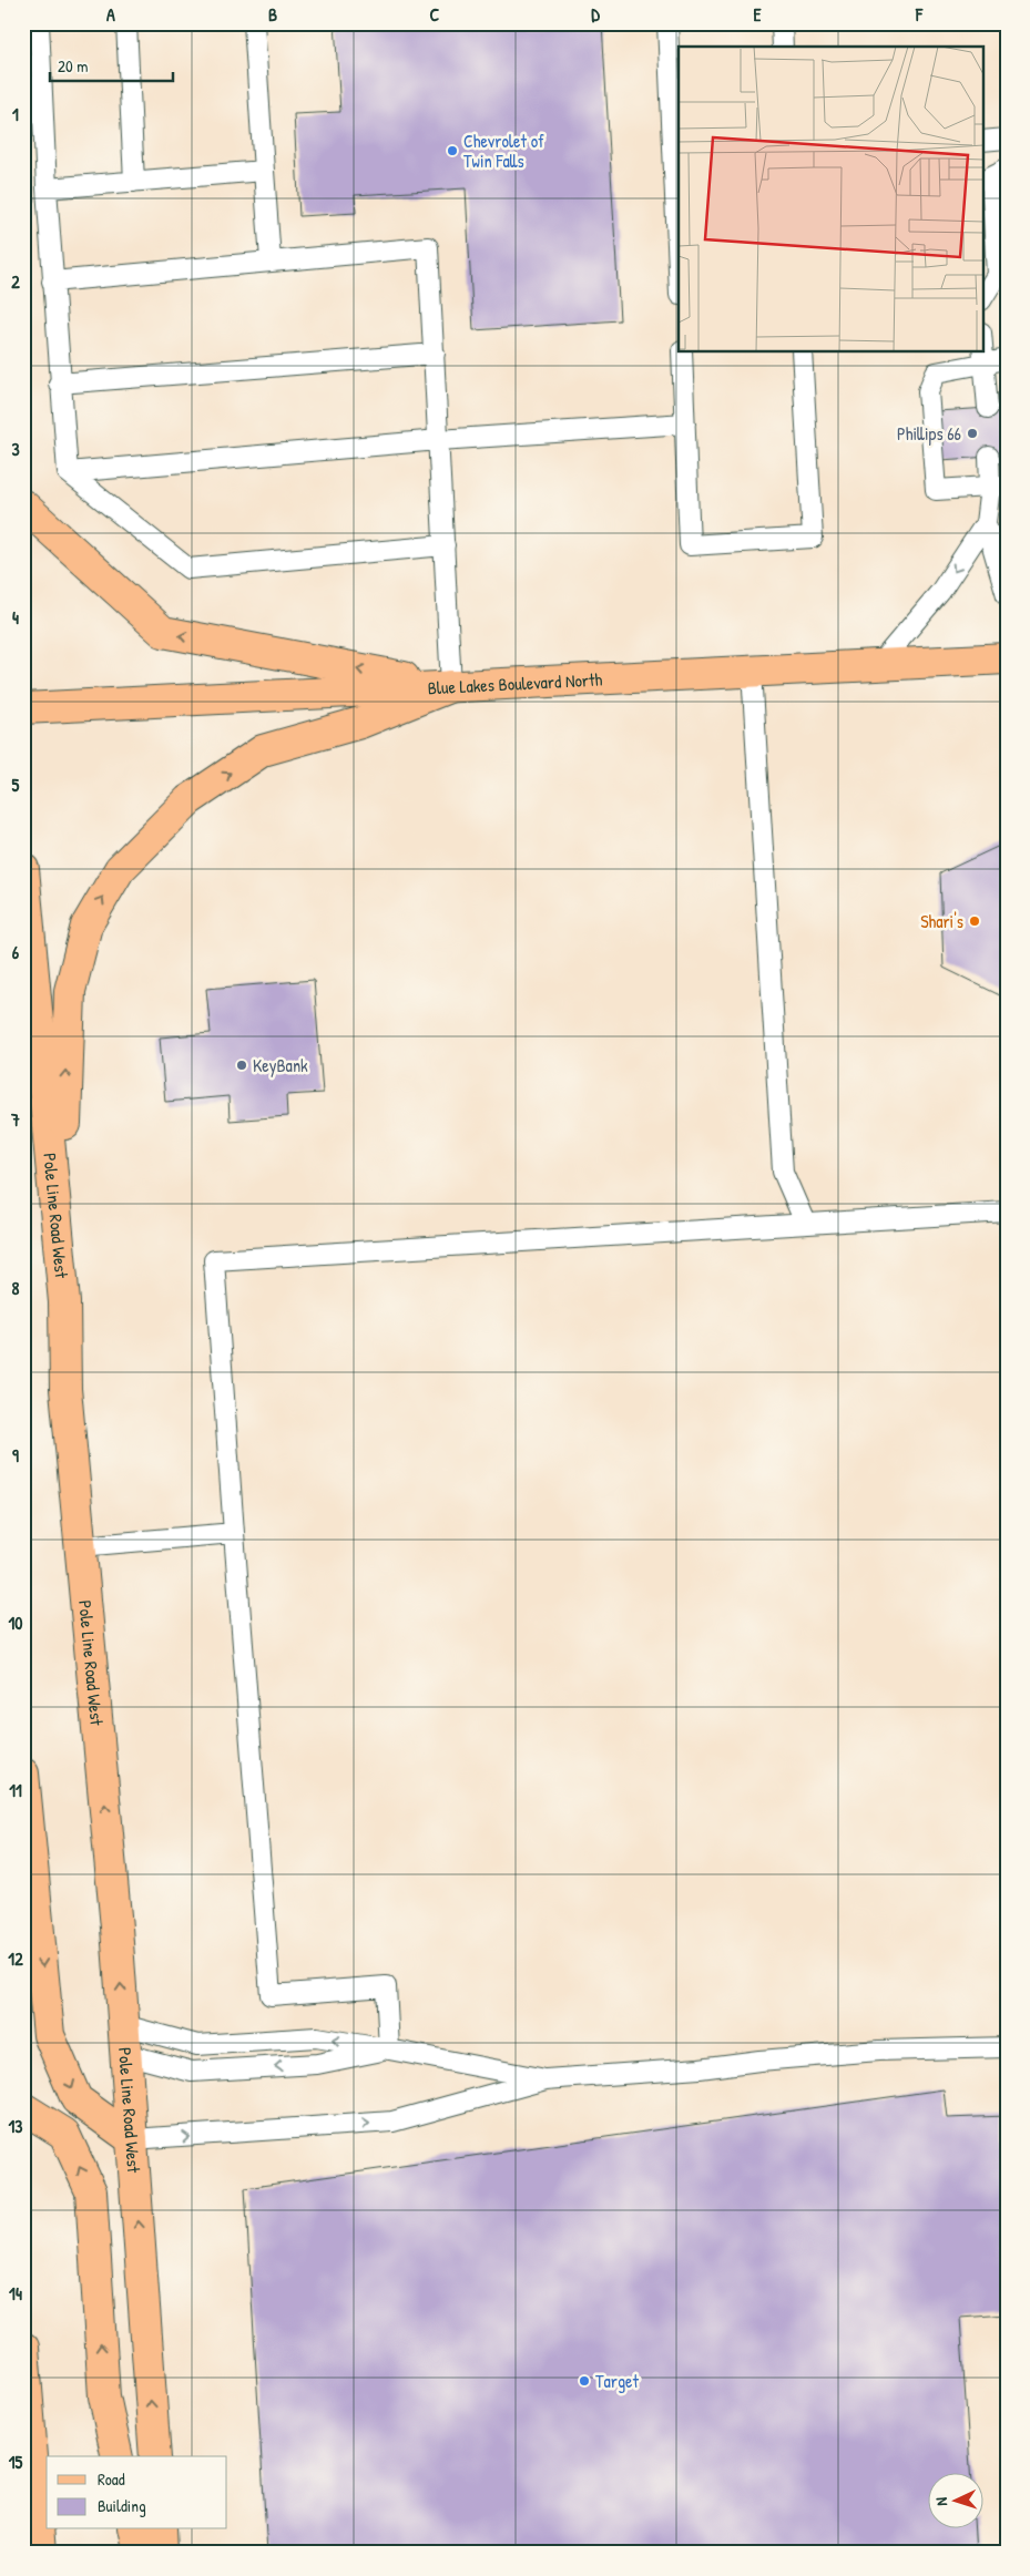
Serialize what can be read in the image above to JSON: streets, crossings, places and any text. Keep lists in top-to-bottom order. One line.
{"streets":{"main road":["Blue Lakes Boulevard North","Pole Line Road West"]},"places":["Chevrolet of Twin Falls","Phillips 66","Shari's","KeyBank","Target"],"legend":["Road","Building"],"scale_bar":"20 m","north":"left","grid":{"columns":["A","B","C","D","E","F"],"rows":["1","2","3","4","5","6","7","8","9","10","11","12","13","14","15"]}}
